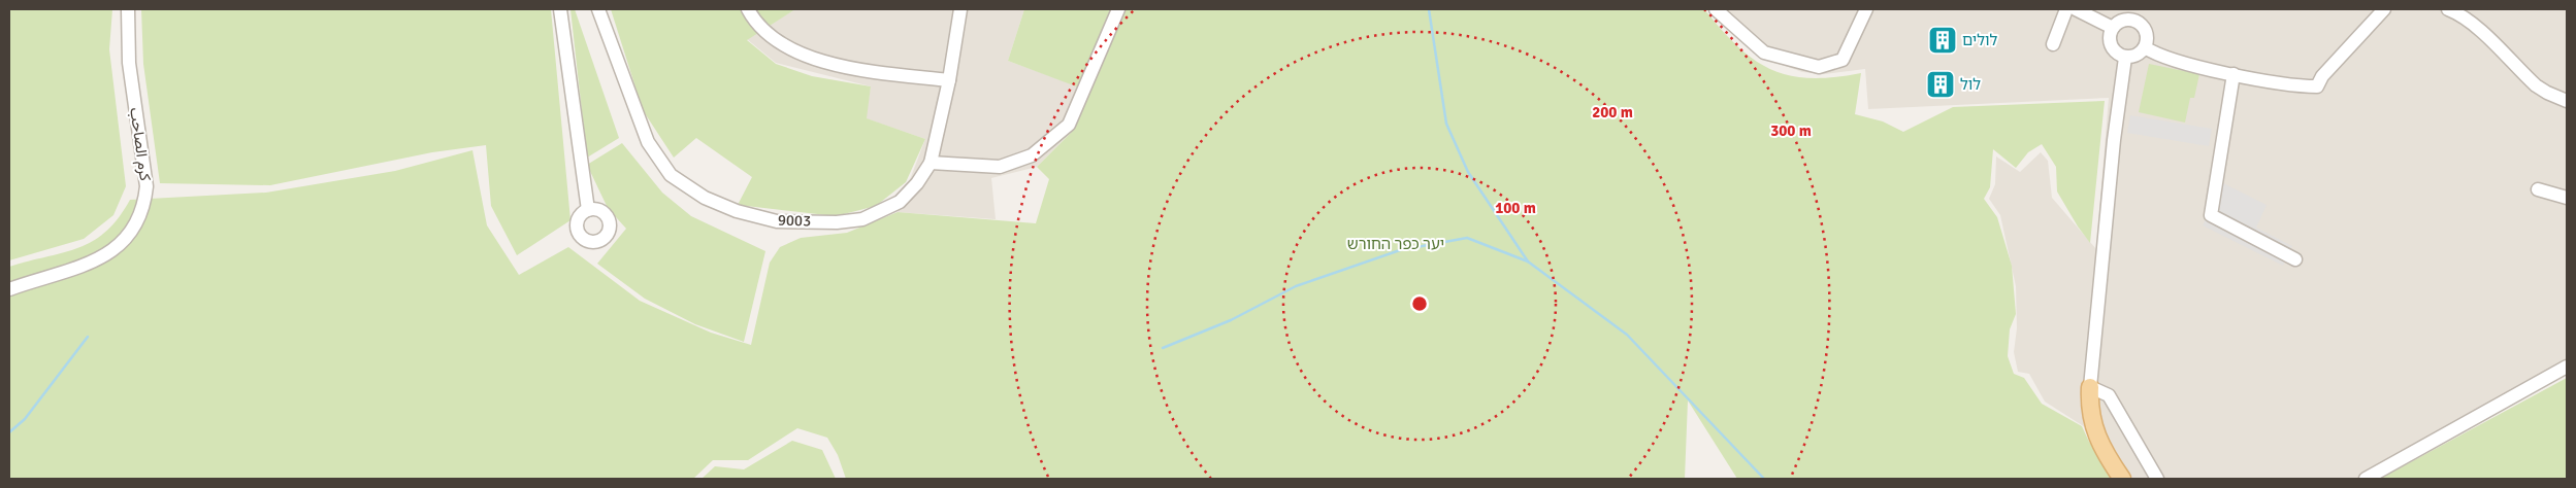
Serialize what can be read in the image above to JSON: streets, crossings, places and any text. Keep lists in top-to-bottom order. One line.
{"streets":{"street":["كرم الصاحب","9003"]},"parks":["יער כפר החורש"],"places":{"building":["לולים","לול"]},"rings":["200 m","300 m","100 m"]}
